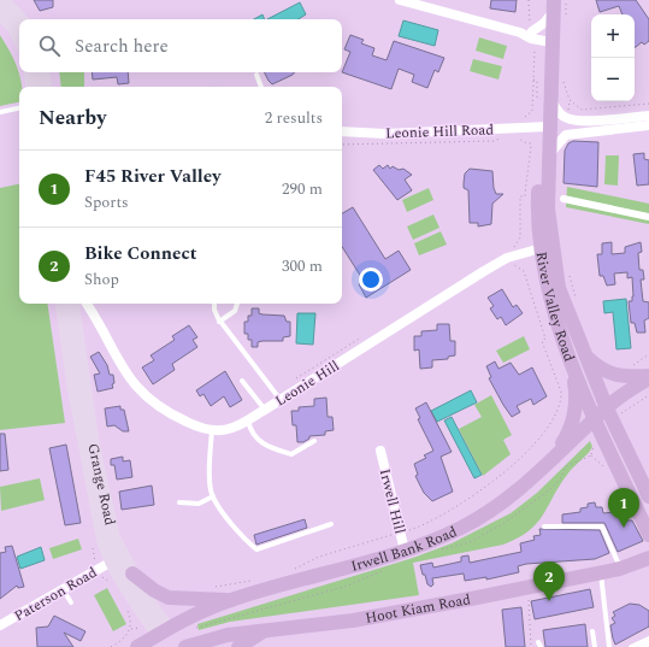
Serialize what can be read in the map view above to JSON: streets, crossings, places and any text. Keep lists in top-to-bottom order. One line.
{"streets":{"main road":["River Valley Road","Grange Road","Irwell Bank Road","Hoot Kiam Road"],"street":["Leonie Hill Road","Leonie Hill","Irwell Hill","Paterson Road"]},"crossings":[["Leonie Hill Road","River Valley Road"],["River Valley Road","Leonie Hill"],["River Valley Road","Irwell Bank Road"],["Leonie Hill","Grange Road"],["Grange Road","Irwell Bank Road"],["Grange Road","Paterson Road"],["Grange Road","Hoot Kiam Road"],["Irwell Hill","Irwell Bank Road"]],"page":{"map_buttons":["+","−"],"search":"Search here","heading":["Nearby","2 results"],"list":[{"mark":"1","name":"F45 River Valley","note":"Sports","value":"290 m"},{"mark":"2","name":"Bike Connect","note":"Shop","value":"300 m"}],"pins":["1","2"]}}
